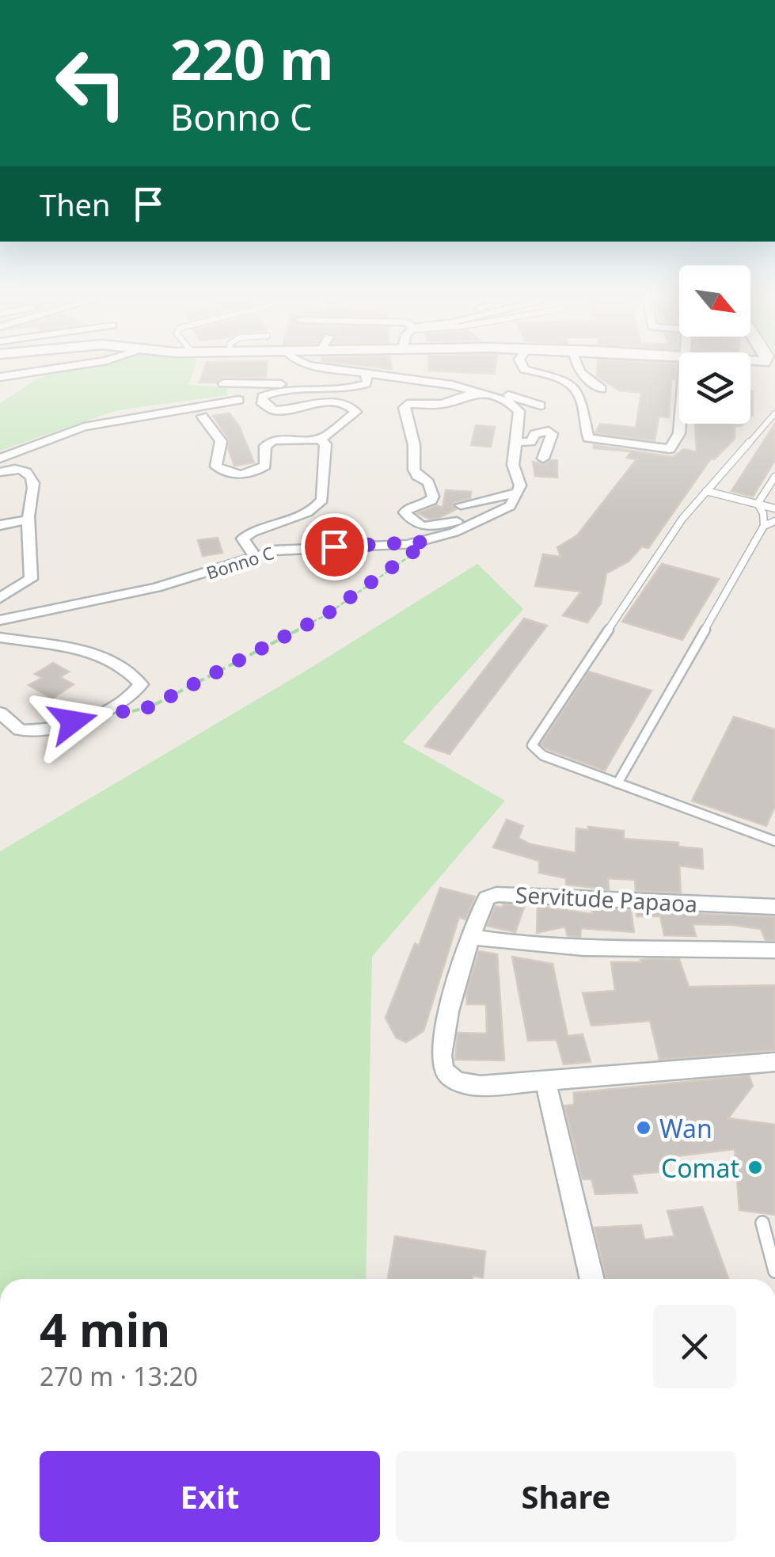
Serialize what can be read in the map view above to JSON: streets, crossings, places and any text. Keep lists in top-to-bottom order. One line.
{"streets":{"street":["Bonno C","Servitude Papaoa"]},"places":["Wan","Comat"],"north":"bottom right","page":{"turn":["220 m","Bonno C"],"then":"Then","heading":["4 min","270 m · 13:20"],"buttons":["Exit","Share"]}}
